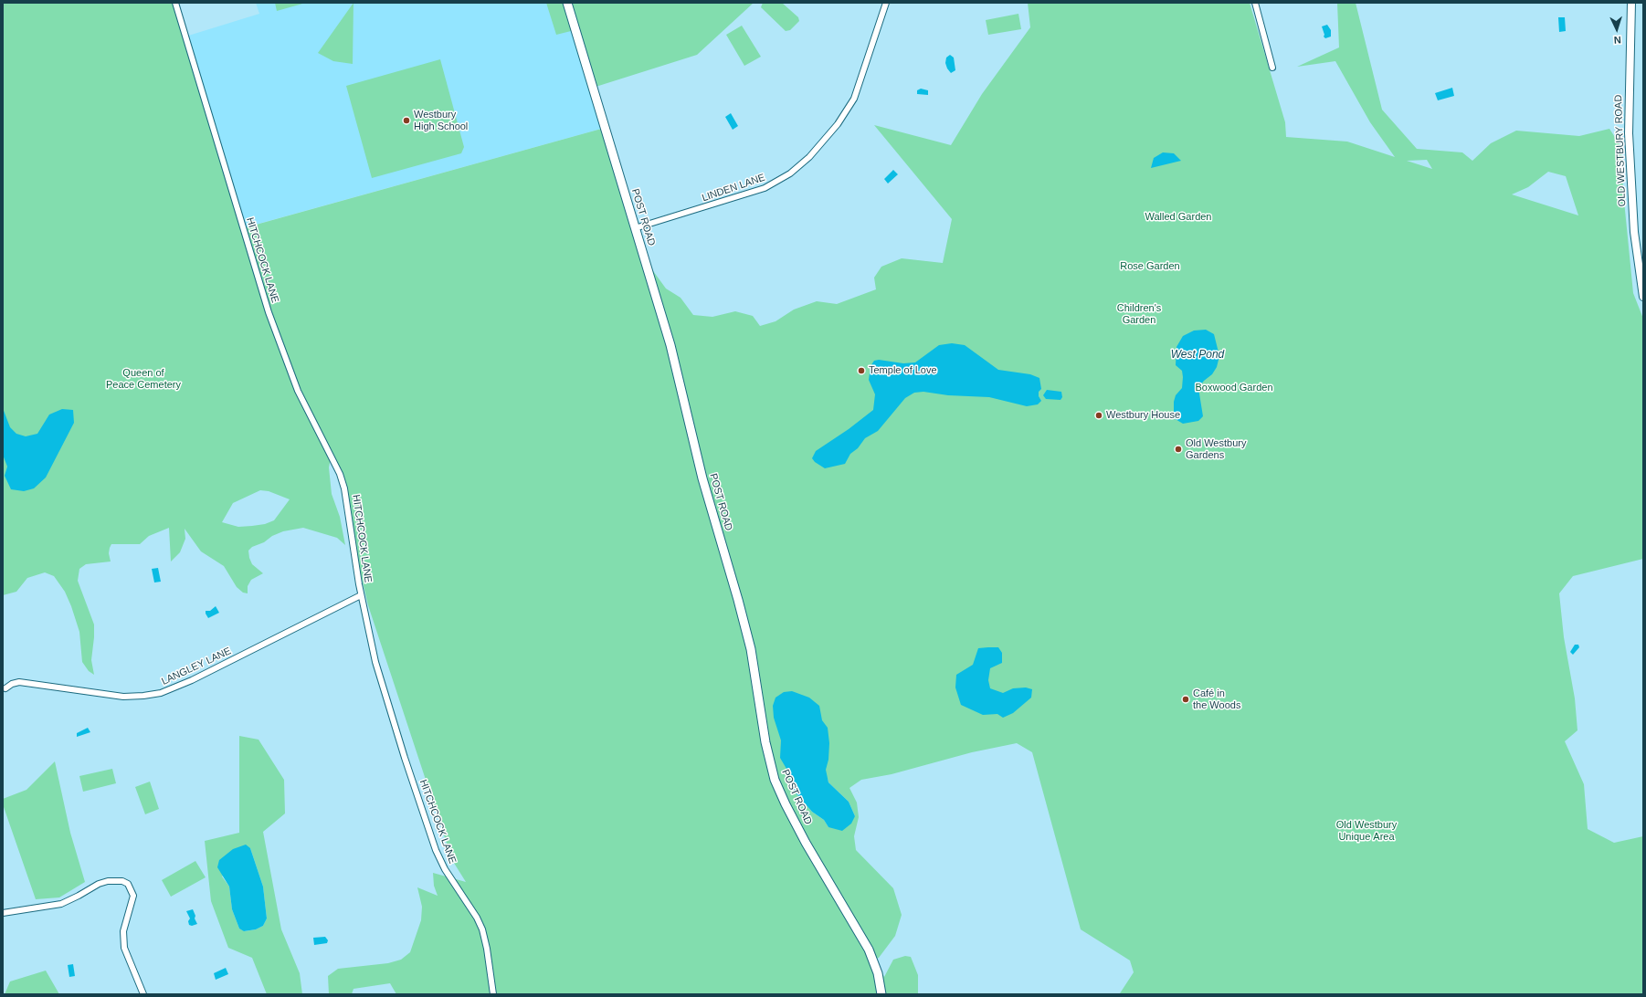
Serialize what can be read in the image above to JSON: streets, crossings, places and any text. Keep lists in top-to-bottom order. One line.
{"streets":{"main road":["POST ROAD"],"street":["OLD WESTBURY ROAD","LINDEN LANE","HITCHCOCK LANE","LANGLEY LANE"]},"crossings":[["LINDEN LANE","POST ROAD"],["HITCHCOCK LANE","LANGLEY LANE"]],"water":["West Pond"],"parks":["Walled Garden","Rose Garden","Children's Garden","Queen of Peace Cemetery","Boxwood Garden","Old Westbury Unique Area"],"places":["Westbury High School","Temple of Love","Westbury House","Old Westbury Gardens","Café in the Woods"],"north":"bottom"}
